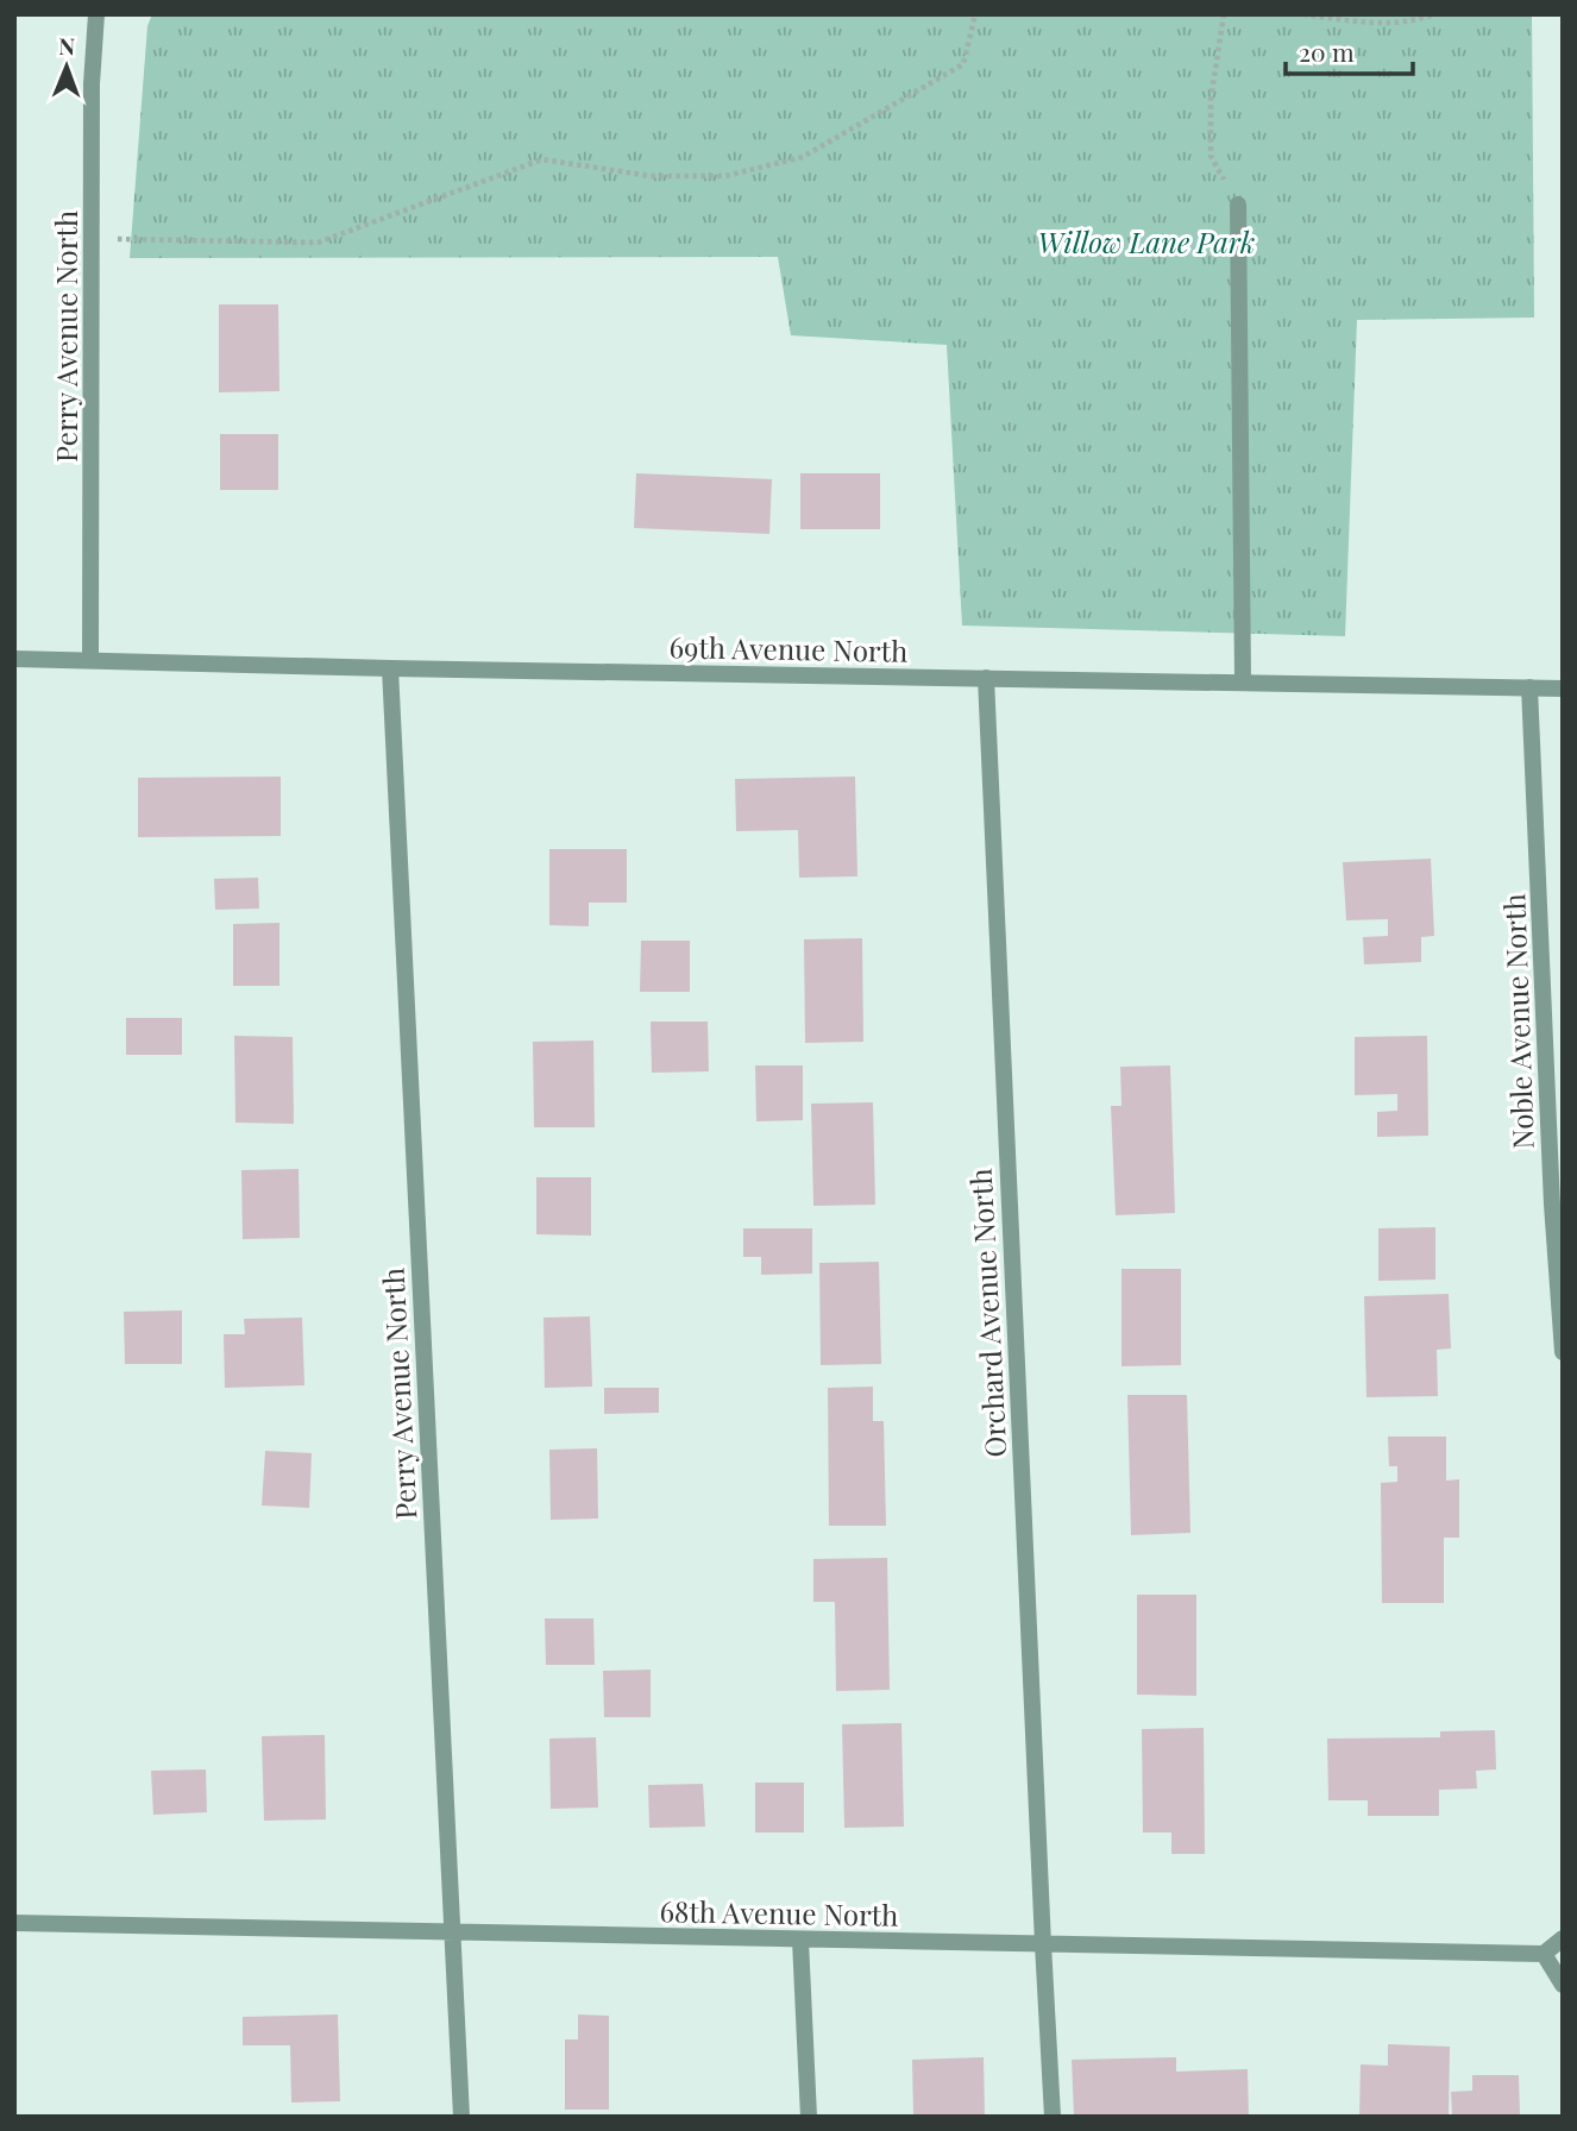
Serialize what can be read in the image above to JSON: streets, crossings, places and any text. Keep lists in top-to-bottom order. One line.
{"streets":{"street":["Perry Avenue North","69th Avenue North","Noble Avenue North","Orchard Avenue North","68th Avenue North"]},"crossings":[["Perry Avenue North","69th Avenue North"],["Perry Avenue North","68th Avenue North"],["69th Avenue North","Noble Avenue North"],["69th Avenue North","Orchard Avenue North"],["Orchard Avenue North","68th Avenue North"]],"parks":["Willow Lane Park"],"scale_bar":"20 m","north":"top"}
